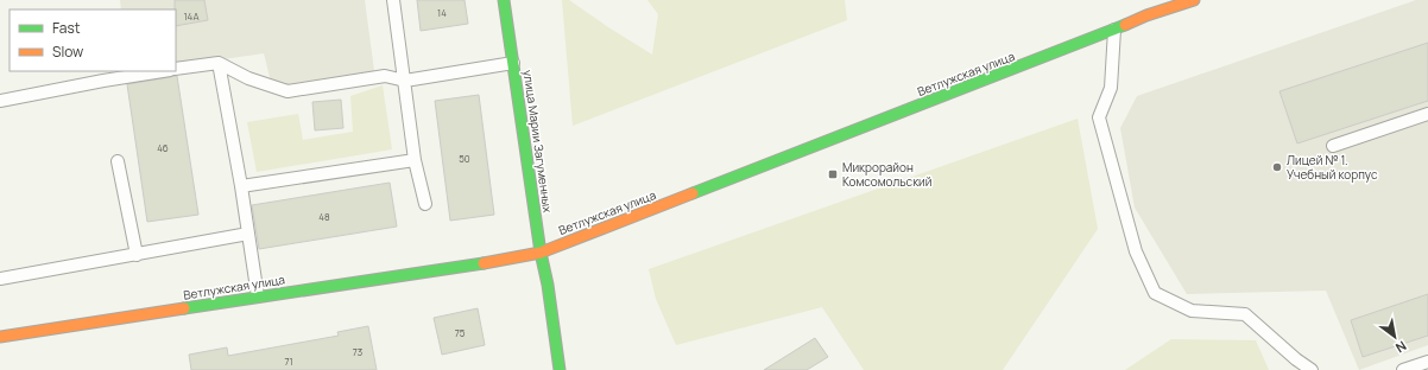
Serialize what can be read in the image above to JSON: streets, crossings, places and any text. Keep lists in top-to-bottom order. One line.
{"streets":{"main road":["Ветлужская улица","улица Марии Загуменных"]},"crossings":[["Ветлужская улица","улица Марии Загуменных"]],"places":{"other":["Лицей № 1. Учебный корпус"],"transit":["Микрорайон Комсомольский"]},"house_numbers":["14","14А","46","50","48","75","73","71"],"legend":["Fast","Slow"],"north":"bottom right"}
